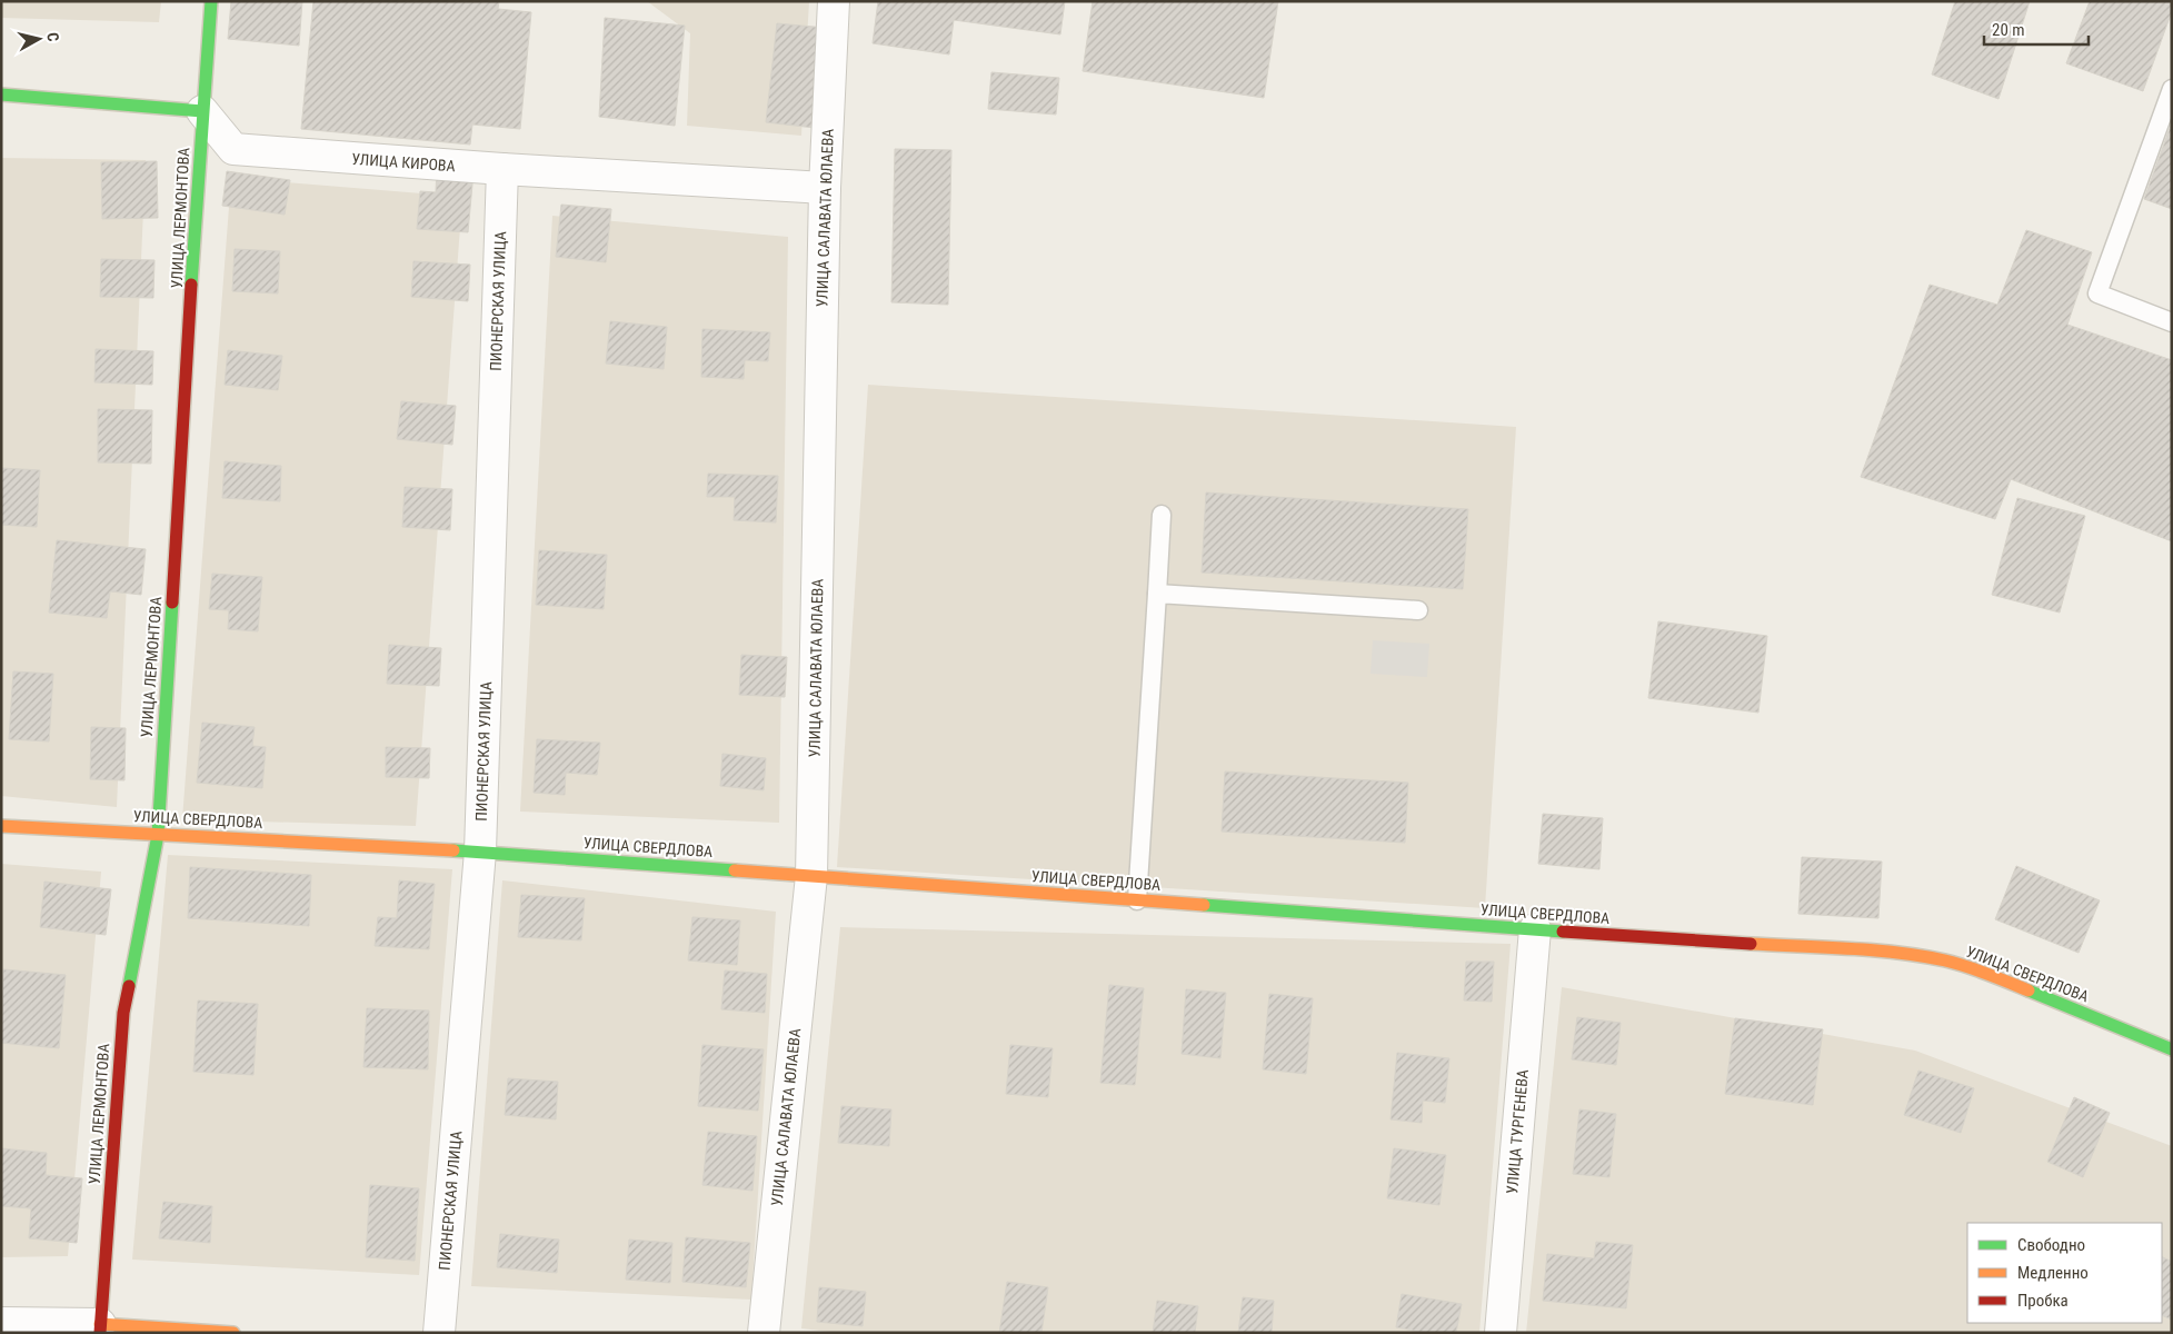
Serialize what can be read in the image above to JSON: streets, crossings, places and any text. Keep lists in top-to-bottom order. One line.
{"streets":{"street":["УЛИЦА КИРОВА","УЛИЦА ЛЕРМОНТОВА","УЛИЦА САЛАВАТА ЮЛАЕВА","ПИОНЕРСКАЯ УЛИЦА","УЛИЦА СВЕРДЛОВА","УЛИЦА ТУРГЕНЕВА"]},"crossings":[["УЛИЦА КИРОВА","УЛИЦА ЛЕРМОНТОВА"],["УЛИЦА КИРОВА","УЛИЦА САЛАВАТА ЮЛАЕВА"],["УЛИЦА КИРОВА","ПИОНЕРСКАЯ УЛИЦА"],["УЛИЦА ЛЕРМОНТОВА","УЛИЦА СВЕРДЛОВА"],["УЛИЦА САЛАВАТА ЮЛАЕВА","УЛИЦА СВЕРДЛОВА"],["ПИОНЕРСКАЯ УЛИЦА","УЛИЦА СВЕРДЛОВА"],["УЛИЦА СВЕРДЛОВА","УЛИЦА ТУРГЕНЕВА"]],"legend":["Свободно","Медленно","Пробка"],"scale_bar":"20 m","north":"right"}
